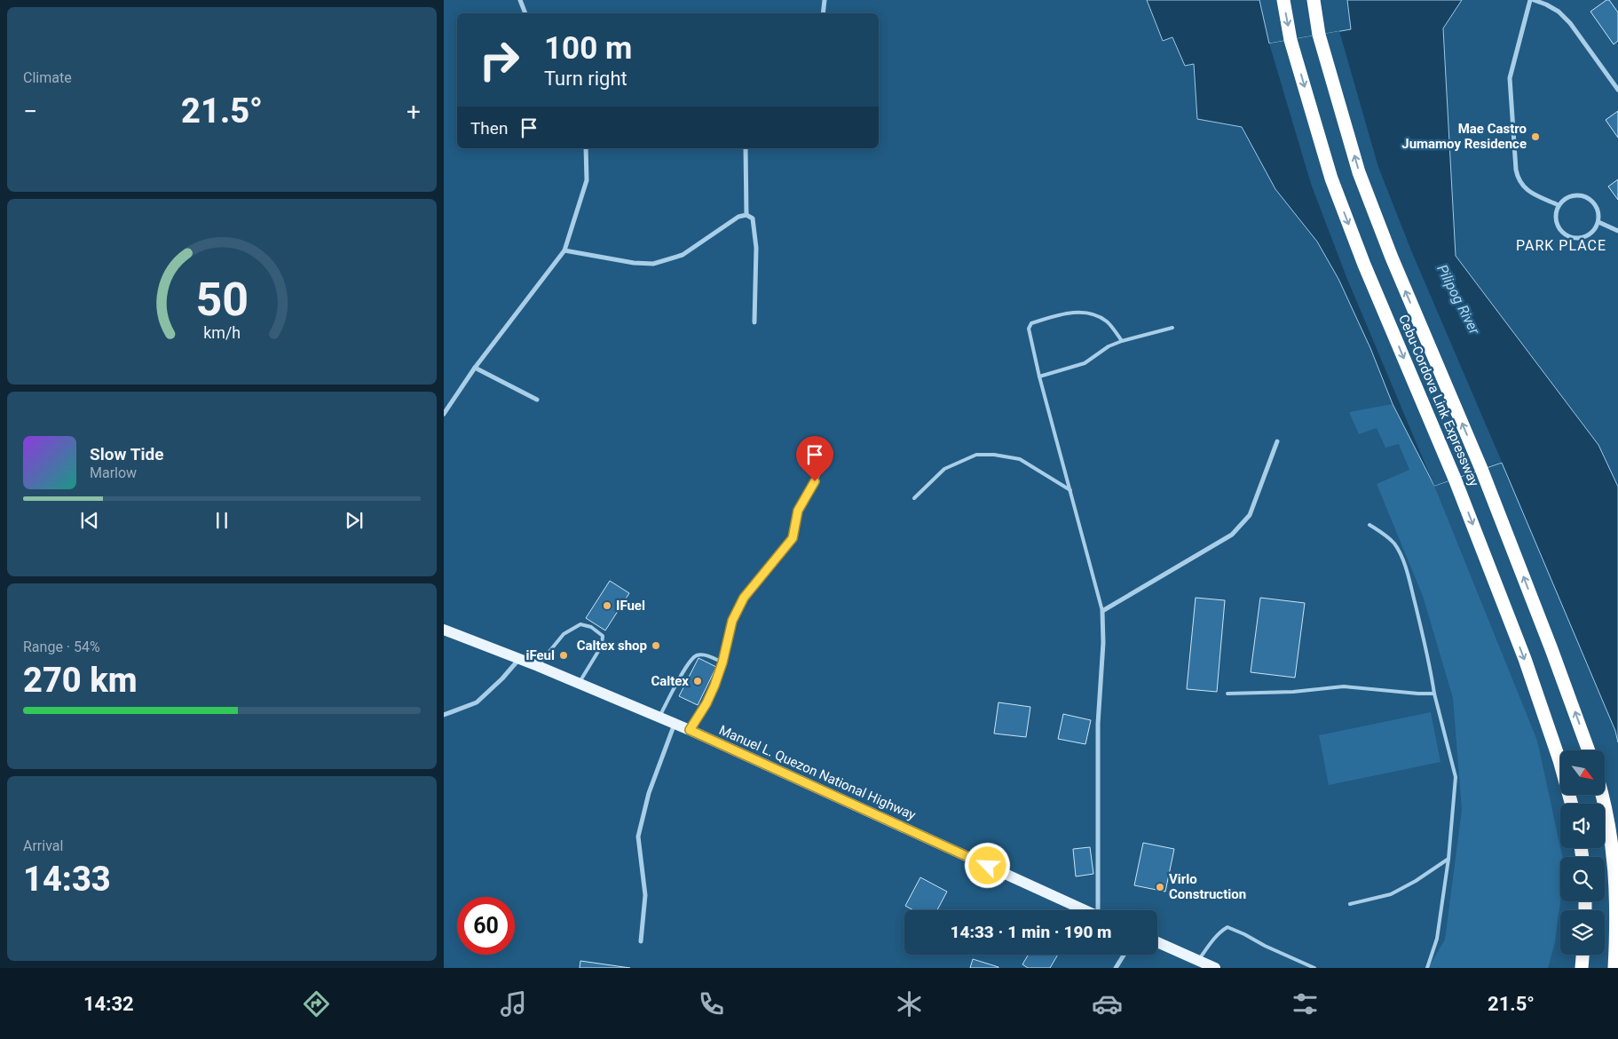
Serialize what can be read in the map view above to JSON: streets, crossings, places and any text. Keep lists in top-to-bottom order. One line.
{"streets":{"highway":["Cebu-Cordova Link Expressway"],"main road":["Manuel L. Quezon National Highway"]},"districts":["PARK PLACE"],"water":["Pilipog River"],"places":["Mae Castro Jumamoy Residence","IFuel","Caltex shop","iFeul","Caltex","Virlo Construction"],"north":"bottom right","page":{"tile":["Climate",["Range · 54%","270 km"],["Arrival","14:33"]],"turn":["100 m","Turn right"],"heat":["−","21.5°","+"],"then":"Then","song":["Slow Tide","Marlow"],"limit":"60","trip":"14:33 · 1 min · 190 m","tabs":["14:32","21.5°"],"gauge":["50","km/h"]}}
